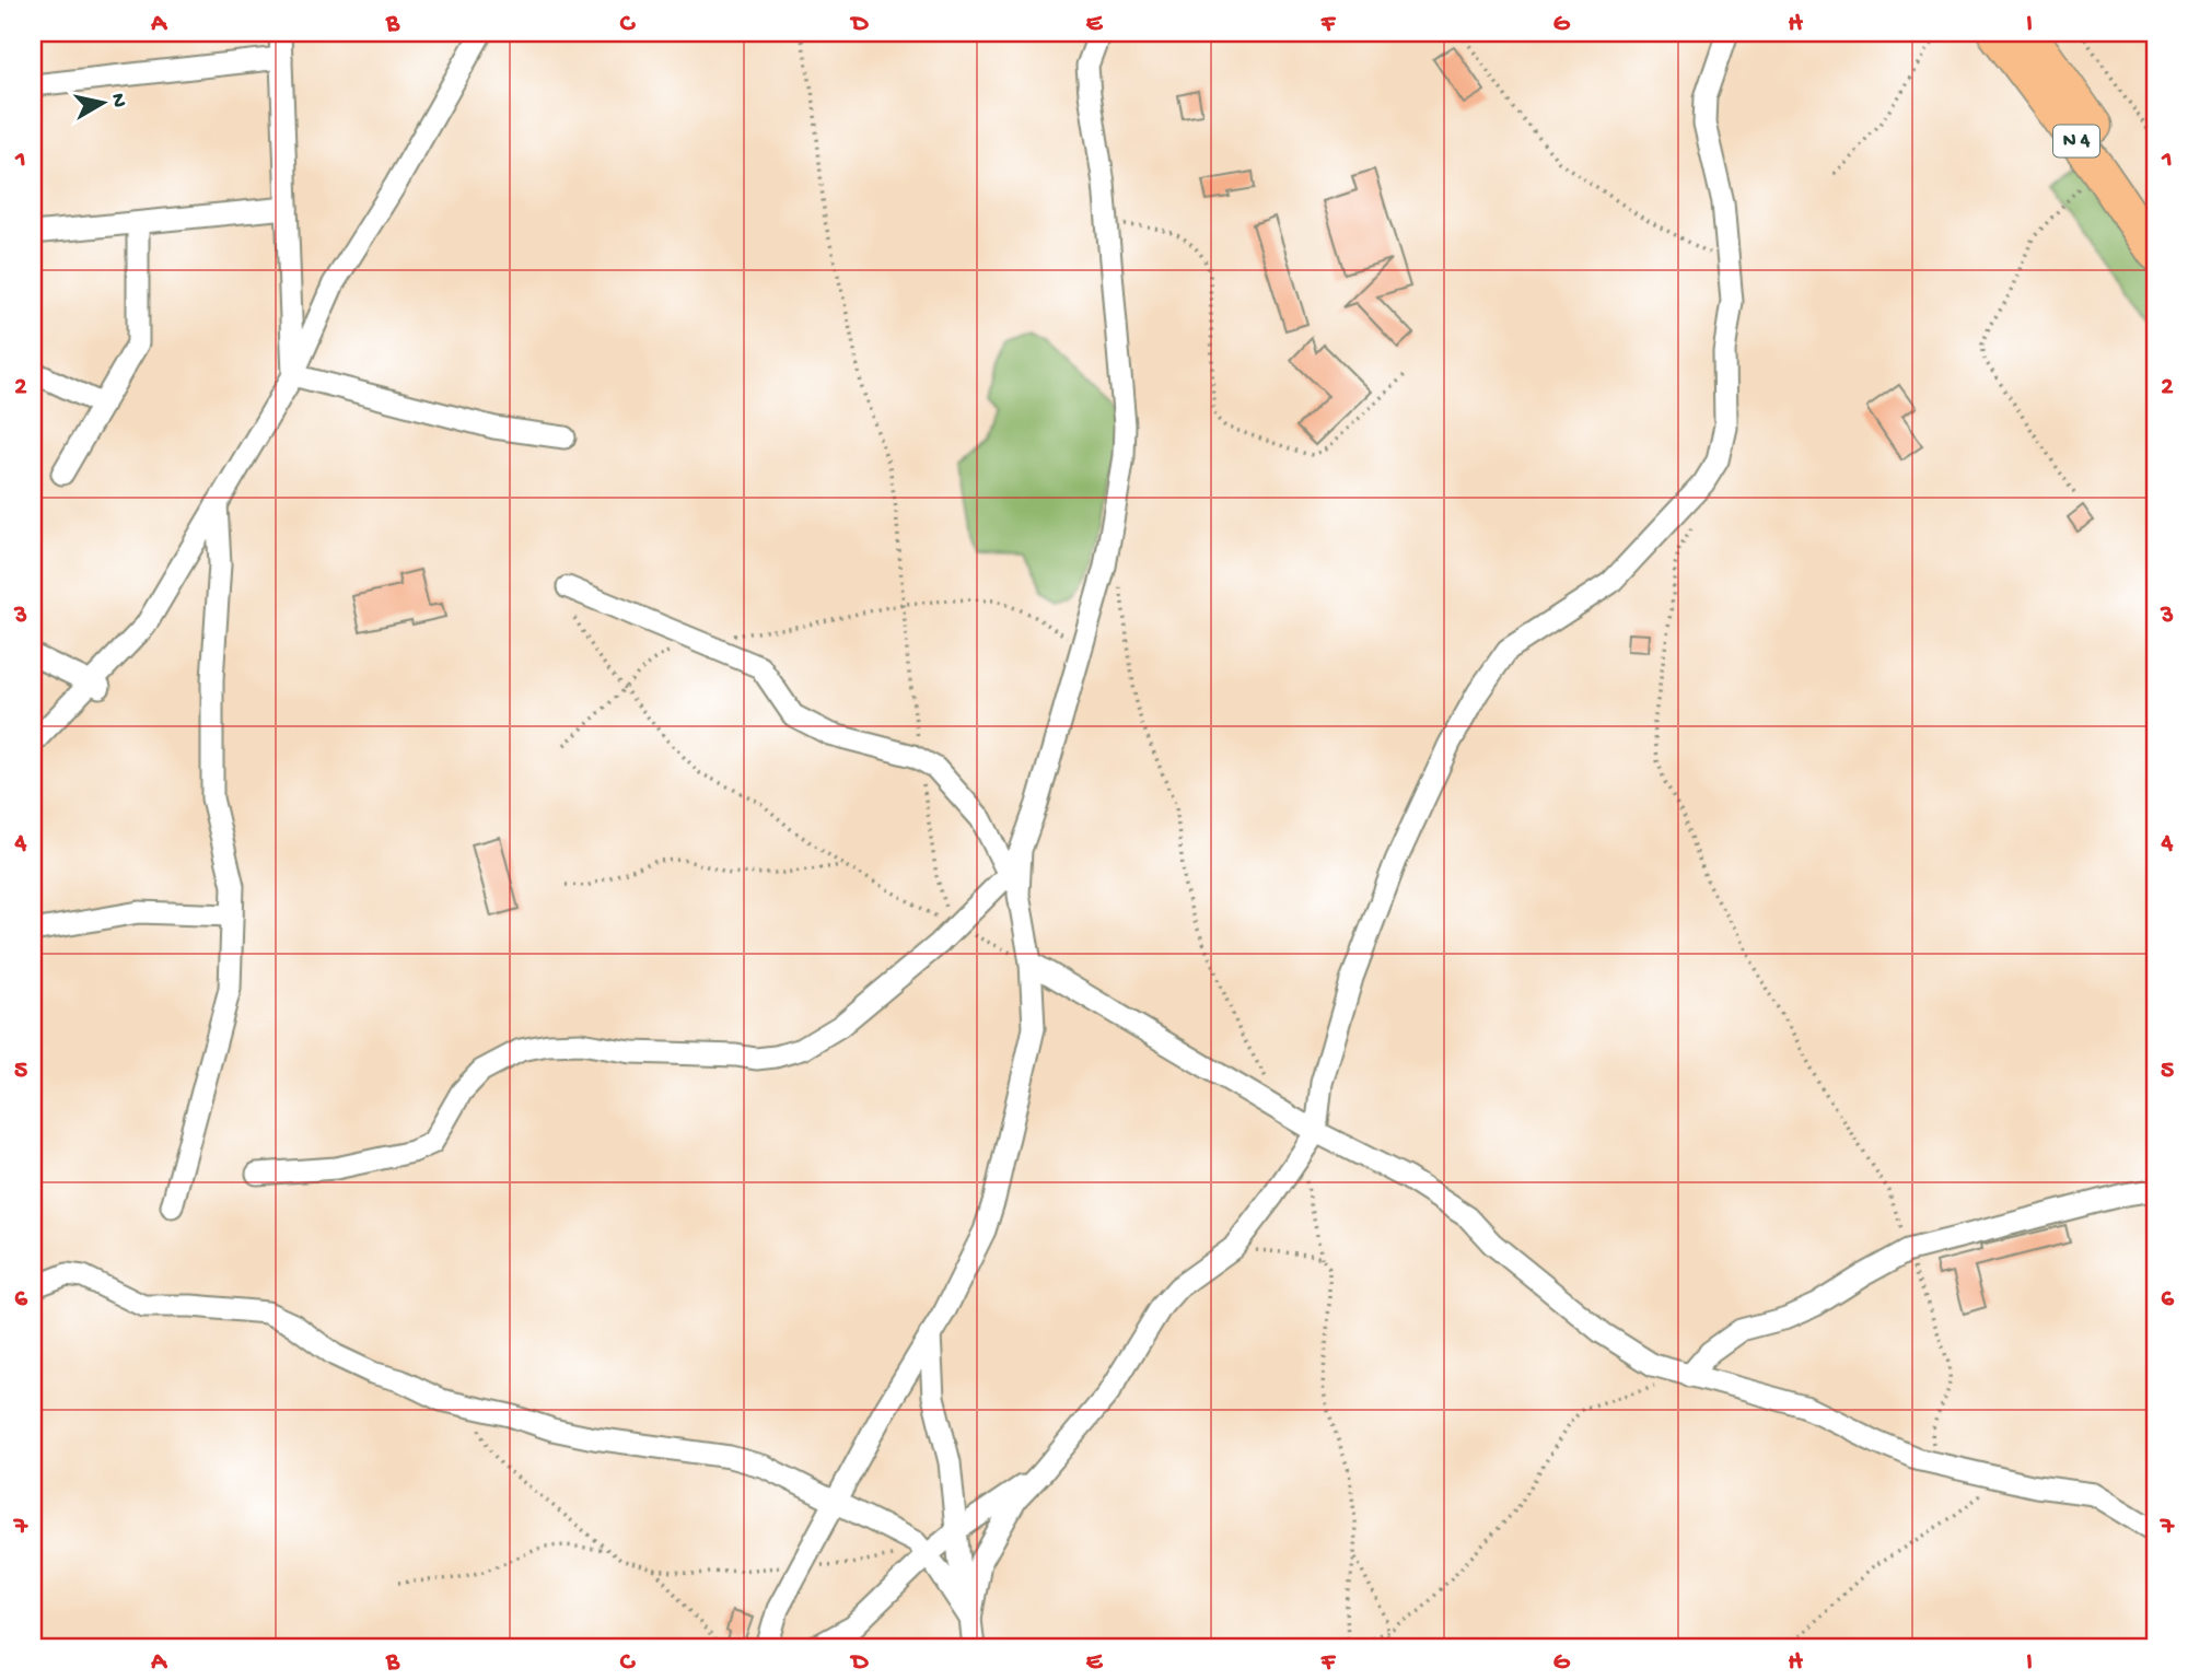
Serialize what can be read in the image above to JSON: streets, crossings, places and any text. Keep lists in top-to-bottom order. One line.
{"streets":{"highway":["N 4"]},"north":"right","grid":{"columns":["A","B","C","D","E","F","G","H","I"],"rows":["1","2","3","4","5","6","7"]}}
